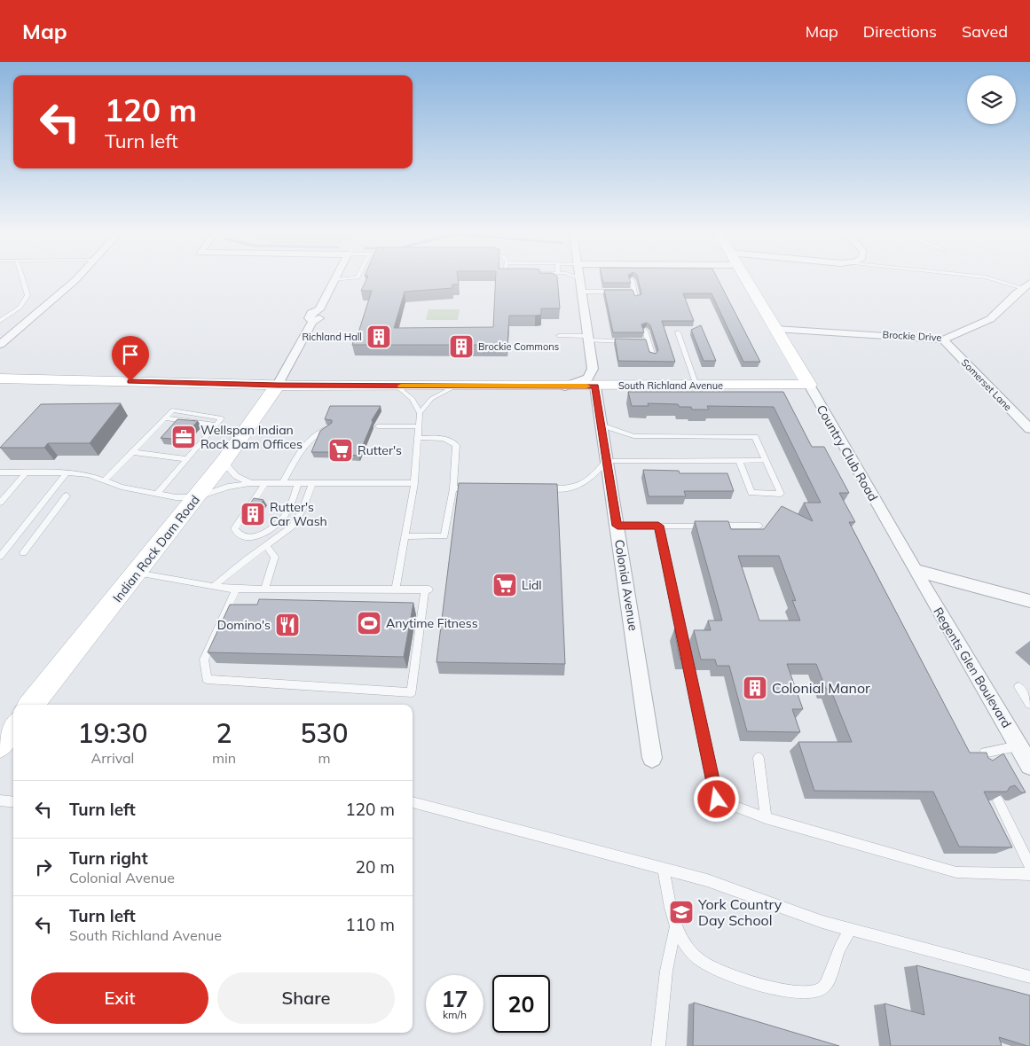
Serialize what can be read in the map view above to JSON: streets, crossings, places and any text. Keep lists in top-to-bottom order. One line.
{"streets":{"main road":["South Richland Avenue","Country Club Road","Indian Rock Dam Road"],"street":["Brockie Drive","Somerset Lane","Colonial Avenue","Regents Glen Boulevard"]},"crossings":[["Brockie Drive","Somerset Lane"],["Brockie Drive","Country Club Road"],["South Richland Avenue","Country Club Road"],["South Richland Avenue","Indian Rock Dam Road"],["South Richland Avenue","Colonial Avenue"],["Country Club Road","Regents Glen Boulevard"]],"places":{"building":["Richland Hall","Brockie Commons","Rutter's Car Wash","Colonial Manor"],"office":["Wellspan Indian Rock Dam Offices"],"supermarket":["Rutter's","Lidl"],"sports":["Anytime Fitness"],"restaurant":["Domino's"],"school or university":["York Country Day School"]},"page":{"header":"Map","nav":["Map","Directions","Saved"],"turn":["120 m","Turn left"],"eta":["19:30","Arrival","2","min","530","m"],"list":[{"name":"Turn left","value":"120 m"},{"name":"Turn right","note":"Colonial Avenue","value":"20 m"},{"name":"Turn left","note":"South Richland Avenue","value":"110 m"}],"buttons":["Exit","Share"],"speed":"17 km/h","limit":"20"}}
